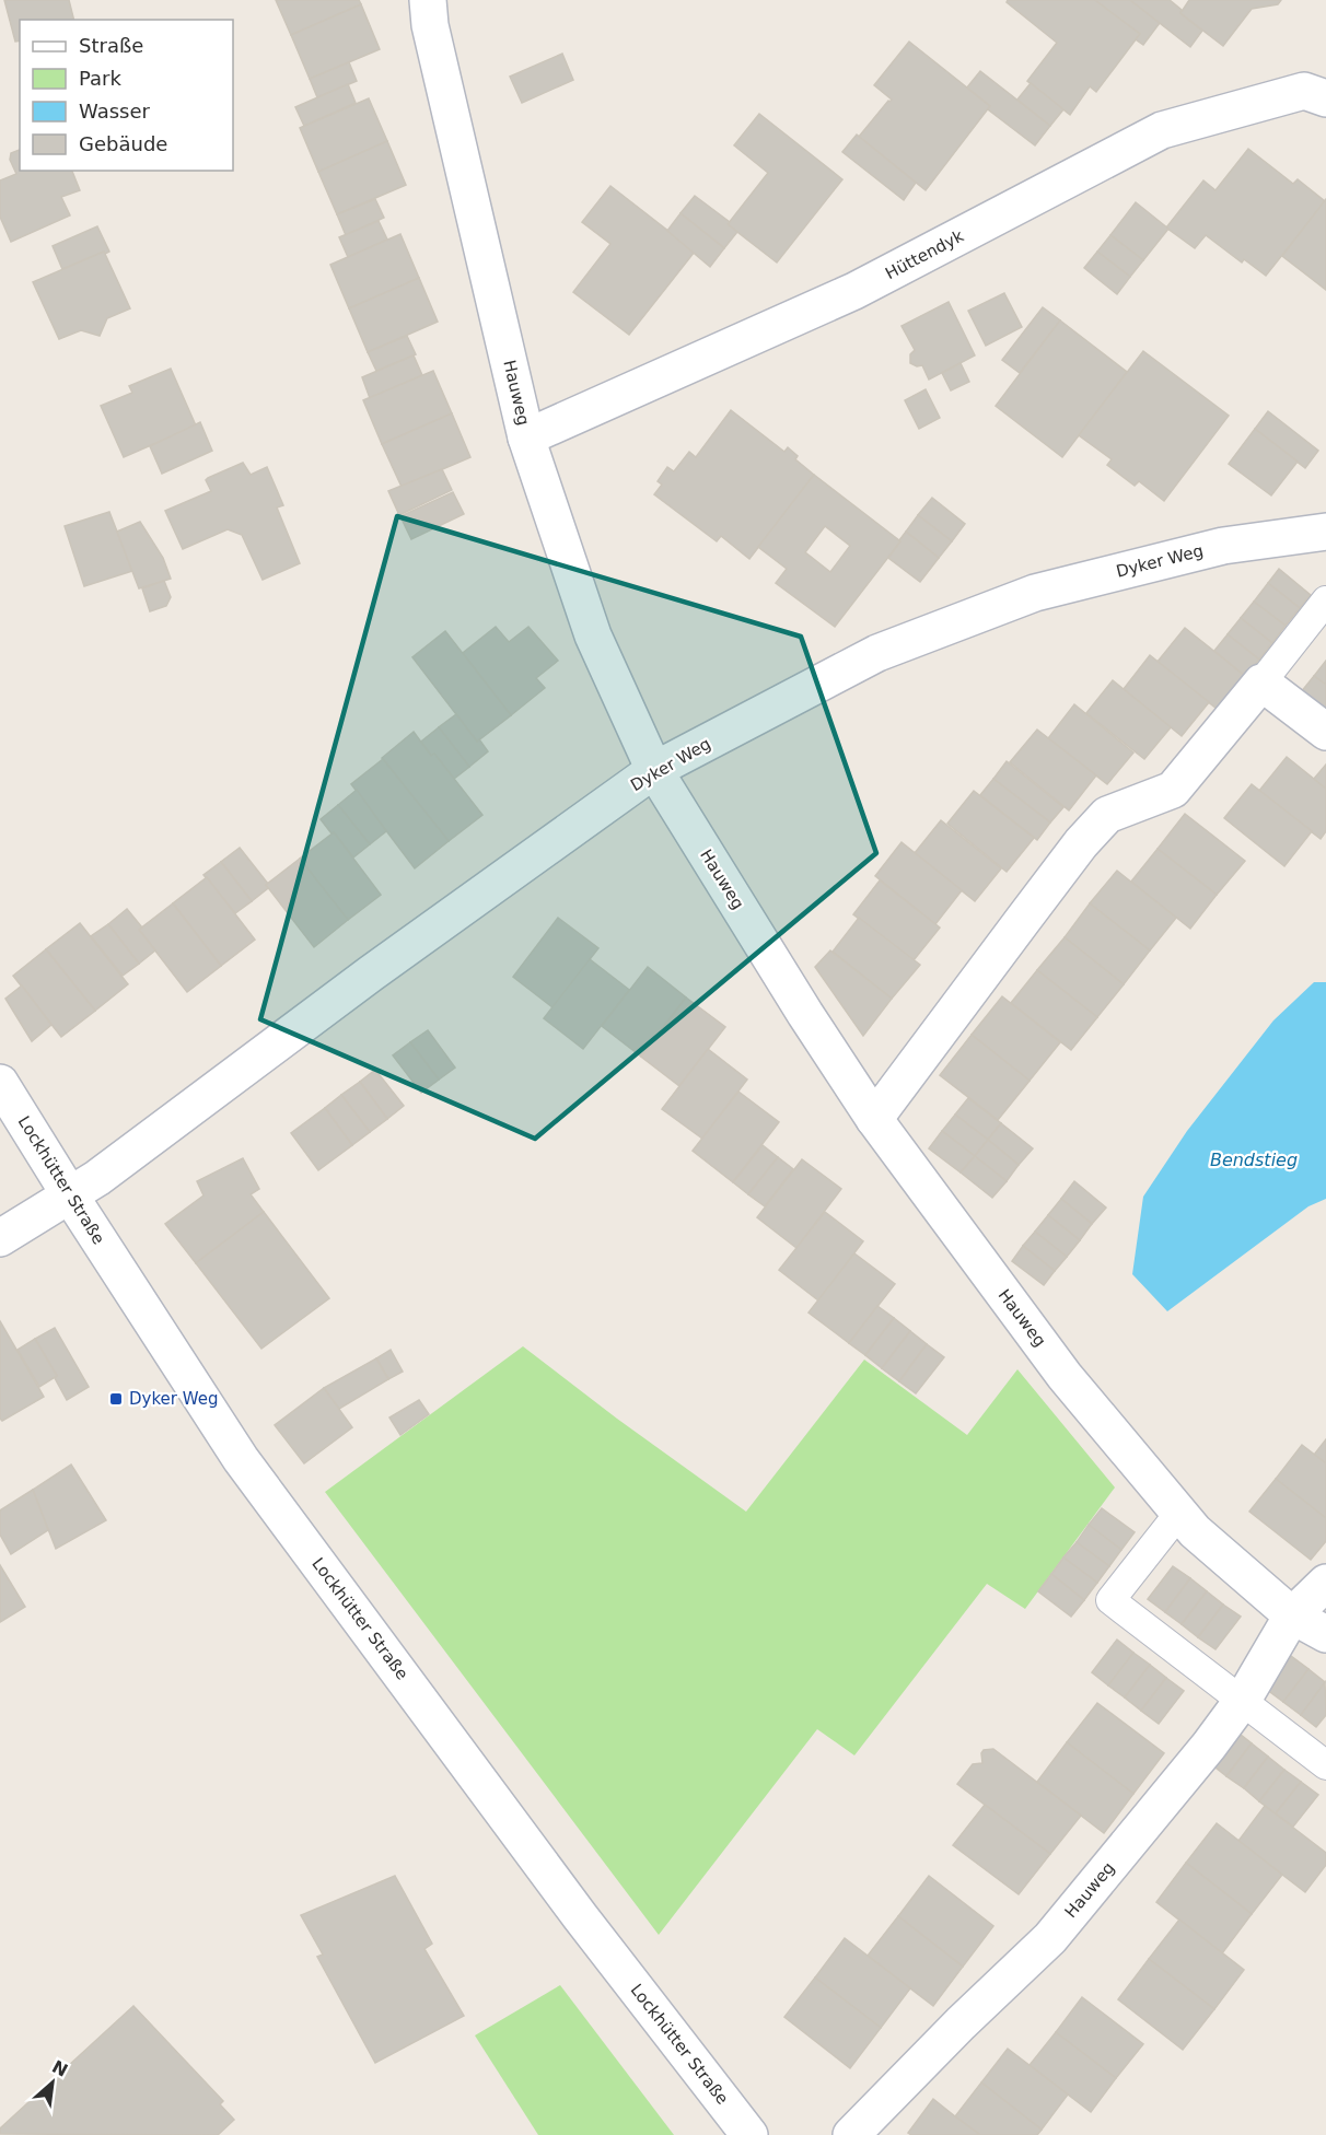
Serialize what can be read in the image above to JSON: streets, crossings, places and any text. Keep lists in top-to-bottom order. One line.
{"streets":{"street":["Hüttendyk","Hauweg","Dyker Weg","Lockhütter Straße"]},"crossings":[["Hüttendyk","Hauweg"],["Hauweg","Dyker Weg"],["Dyker Weg","Lockhütter Straße"]],"water":["Bendstieg"],"places":{"transit":["Dyker Weg"]},"legend":["Straße","Park","Wasser","Gebäude"],"north":"top right"}
